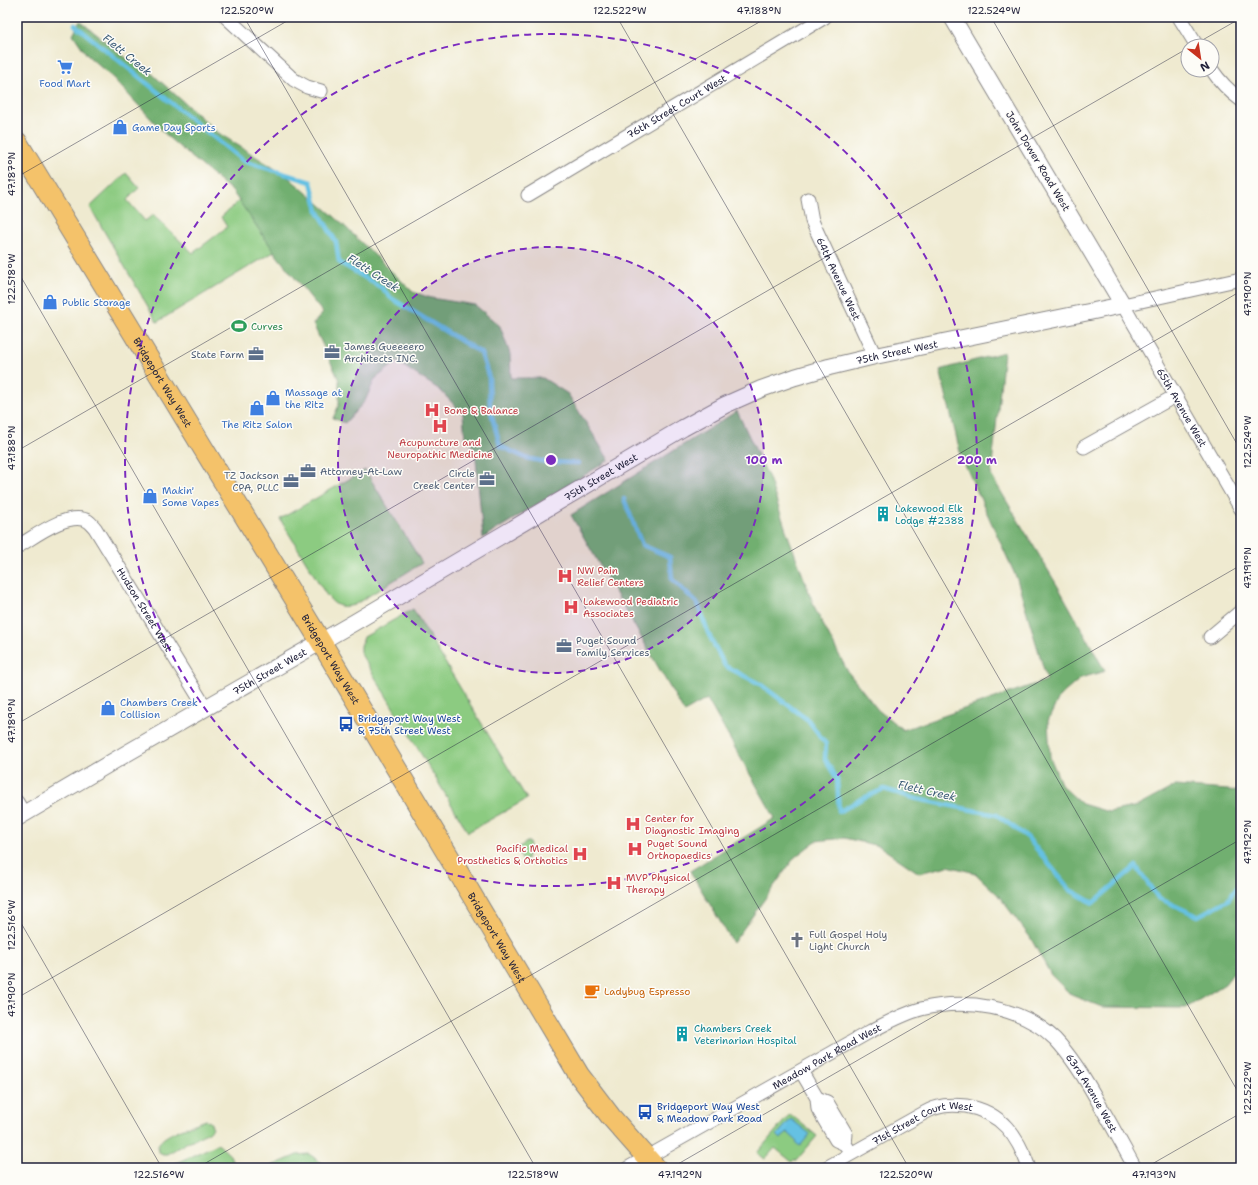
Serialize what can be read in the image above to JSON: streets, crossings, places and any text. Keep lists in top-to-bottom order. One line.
{"streets":{"main road":["Bridgeport Way West"],"street":["76th Street Court West","John Dower Road West","64th Avenue West","75th Street West","65th Avenue West","Hudson Street West","Meadow Park Road West","63rd Avenue West","71st Street Court West"]},"crossings":[["John Dower Road West","75th Street West"],["John Dower Road West","65th Avenue West"],["64th Avenue West","75th Street West"],["75th Street West","Bridgeport Way West"],["75th Street West","65th Avenue West"],["75th Street West","Hudson Street West"],["Bridgeport Way West","Meadow Park Road West"],["Meadow Park Road West","63rd Avenue West"]],"water":["Flett Creek"],"places":{"supermarket":["Food Mart"],"shop":["Game Day Sports","Public Storage","Massage at the Ritz","The Ritz Salon","Makin' Some Vapes","Chambers Creek Collision"],"sports":["Curves"],"office":["James Gueeeero Architects INC.","State Farm","Attorney-At-Law","Circle Creek Center","TZ Jackson CPA, PLLC","Puget Sound Family Services"],"hospital":["Bone & Balance","Acupuncture and Neuropathic Medicine","NW Pain Relief Centers","Lakewood Pediatric Associates","Center for Diagnostic Imaging","Puget Sound Orthopaedics","Pacific Medical Prosthetics & Orthotics","MVP Physical Therapy"],"building":["Lakewood Elk Lodge #2388","Chambers Creek Veterinarian Hospital"],"bus stop":["Bridgeport Way West & 75th Street West","Bridgeport Way West & Meadow Park Road"],"church":["Full Gospel Holy Light Church"],"cafe":["Ladybug Espresso"]},"north":"bottom right","coordinates":["122.520°W","122.522°W","47.188°N","122.524°W","47.187°N","122.518°W","47.190°N","47.191°N","47.189°N","47.192°N","122.516°W","47.193°N"],"rings":["100 m","200 m"]}
